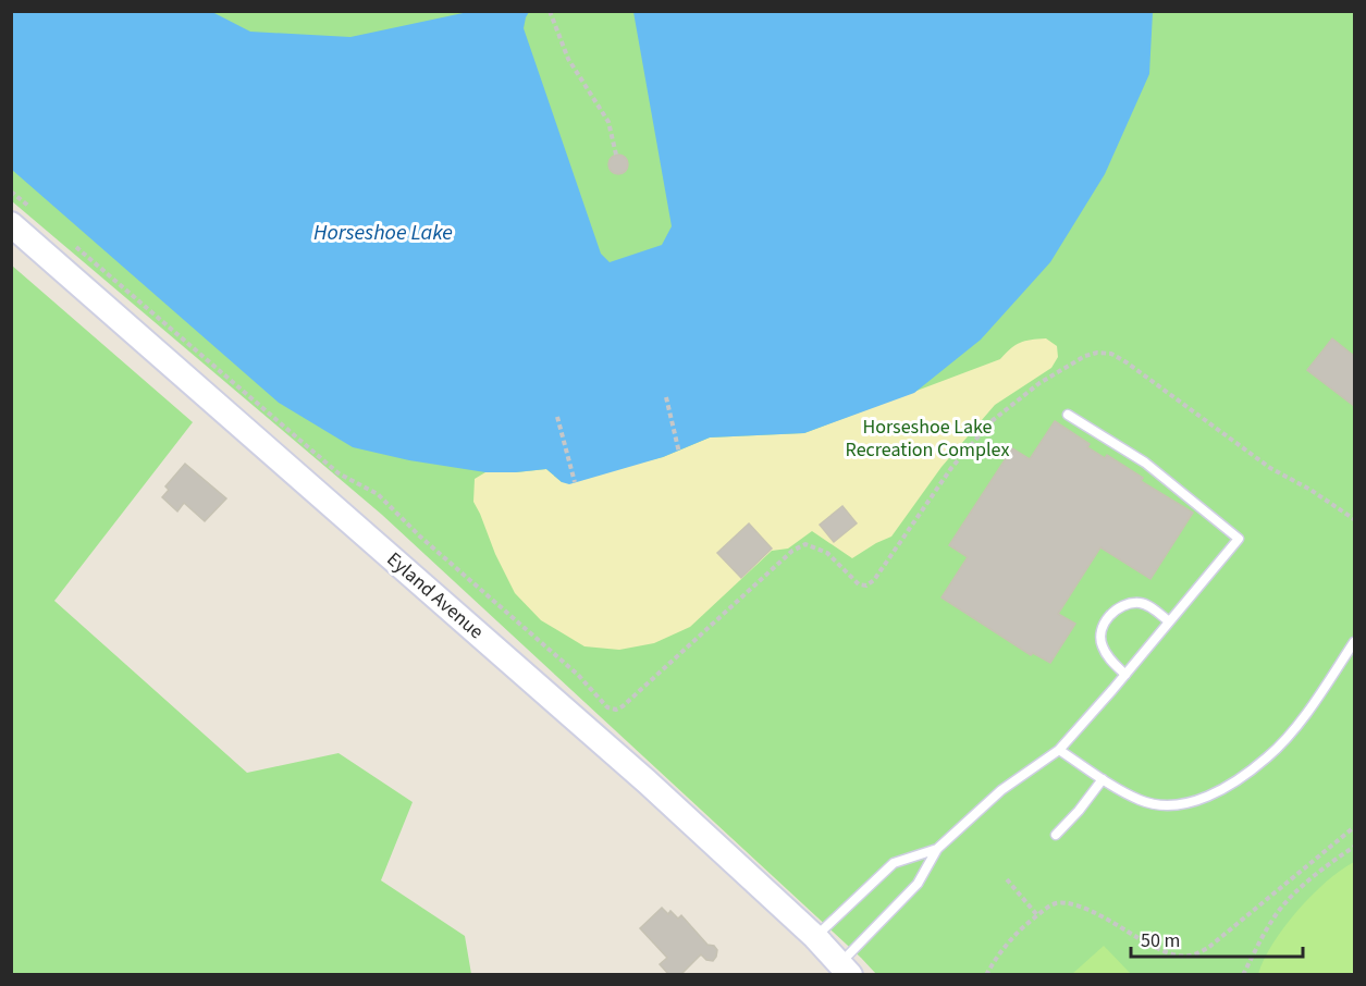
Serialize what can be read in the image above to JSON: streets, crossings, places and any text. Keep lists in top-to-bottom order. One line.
{"streets":{"street":["Eyland Avenue"]},"water":["Horseshoe Lake"],"parks":["Horseshoe Lake Recreation Complex"],"scale_bar":"50 m"}
